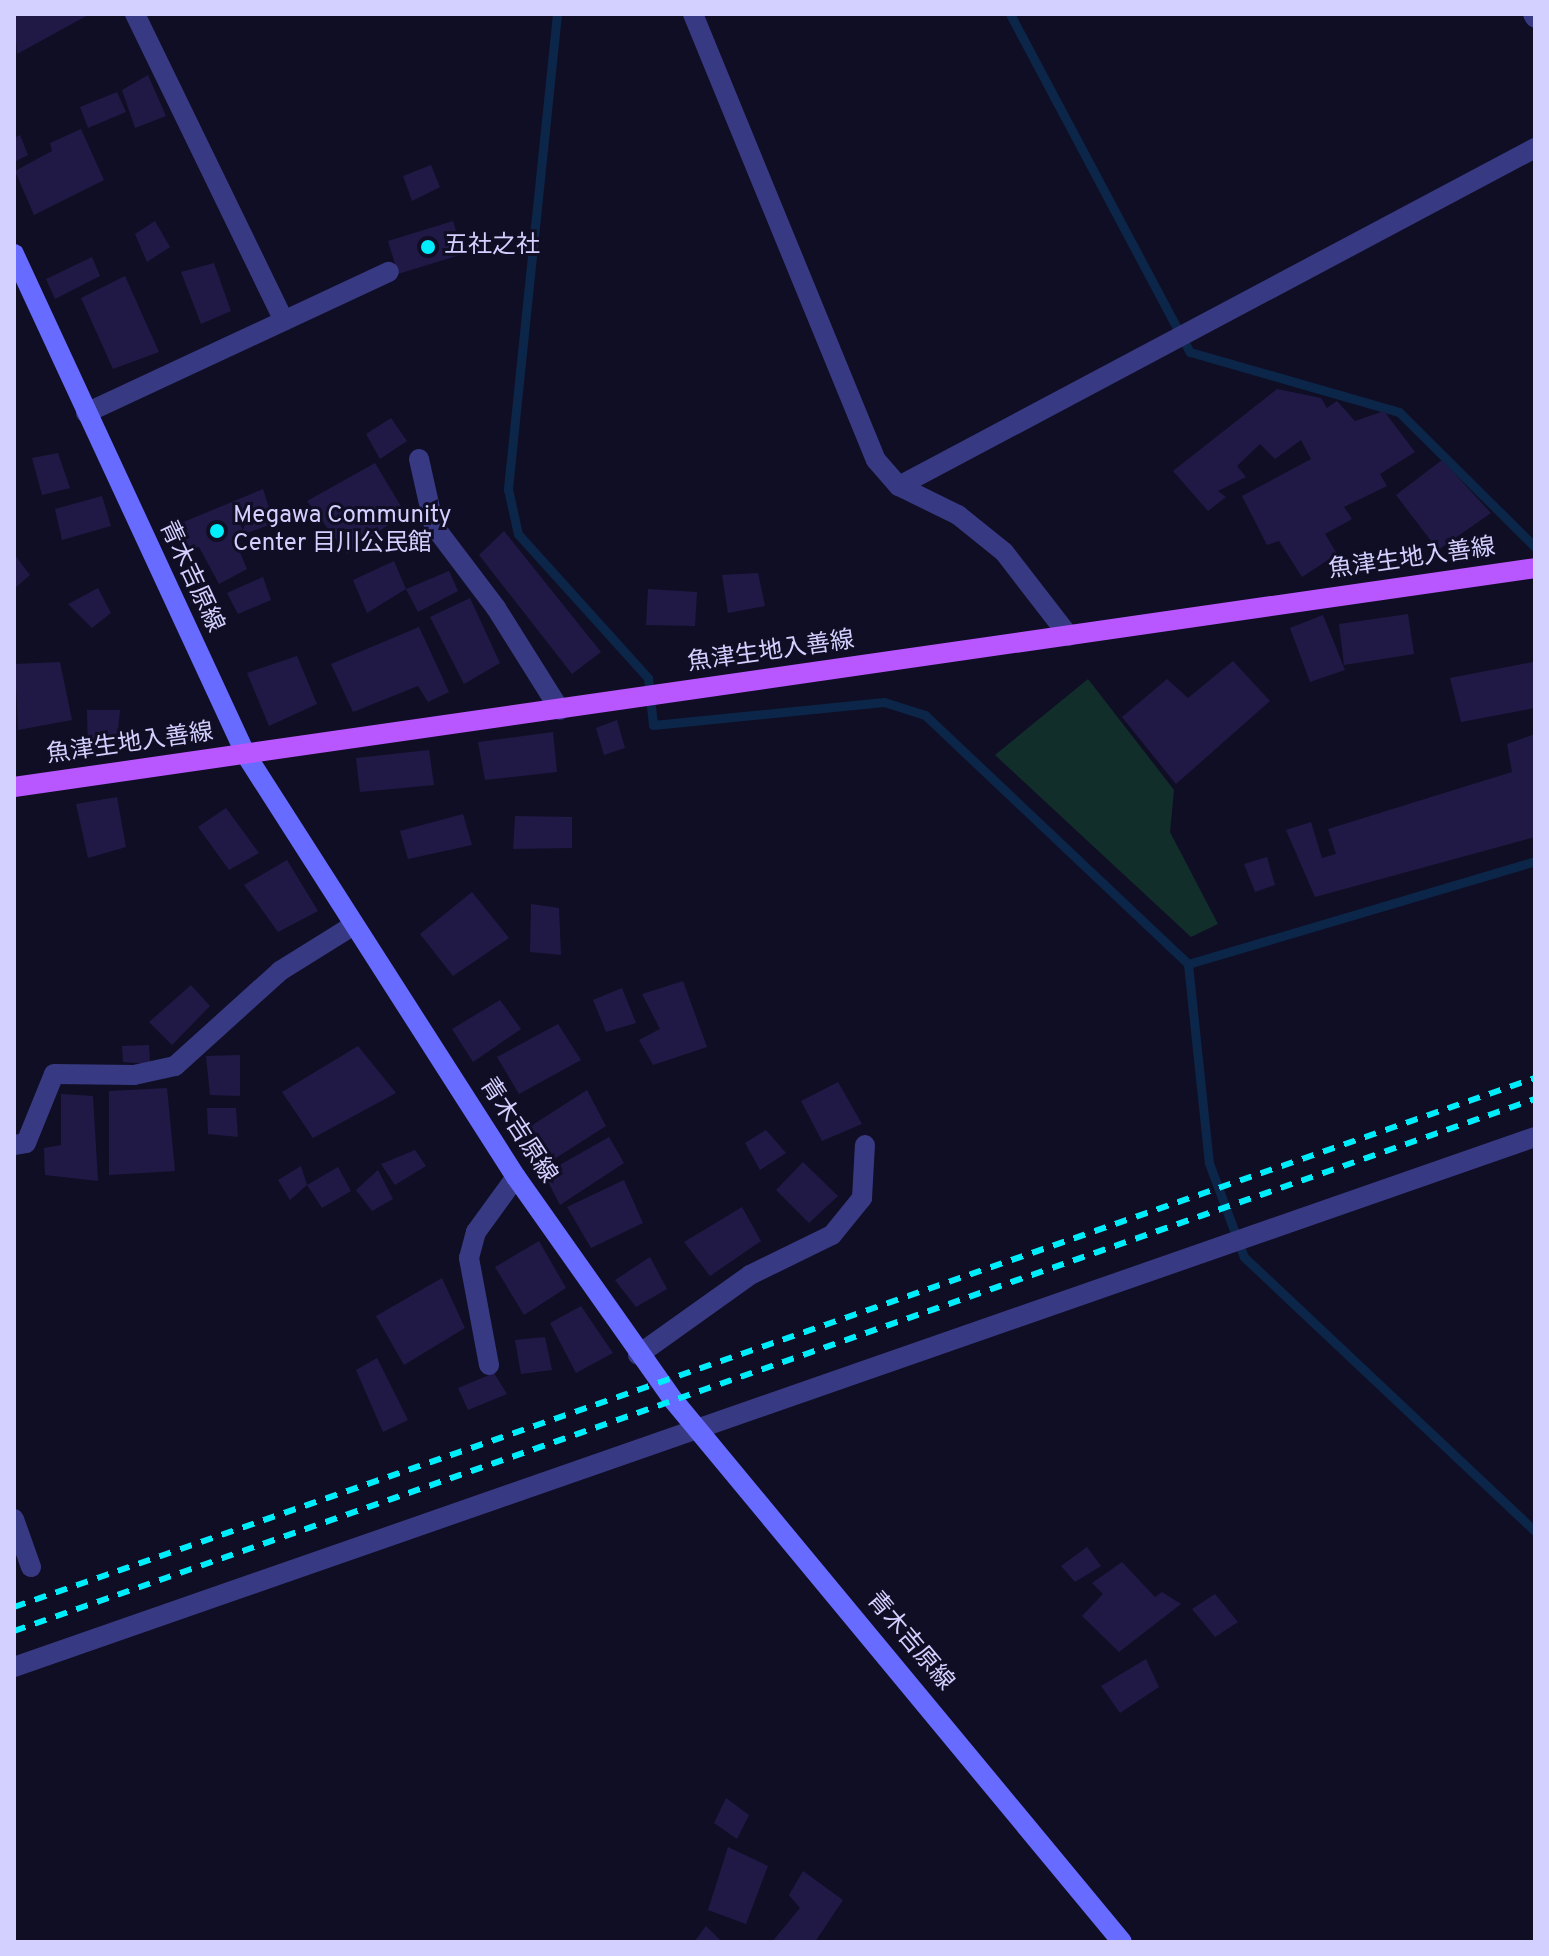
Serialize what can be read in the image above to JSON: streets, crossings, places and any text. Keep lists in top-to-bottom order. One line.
{"streets":{"main road":["魚津生地入善線","青木吉原線"]},"crossings":[["魚津生地入善線","青木吉原線"]],"places":["五社之社","Megawa Community Center 目川公民館"]}
